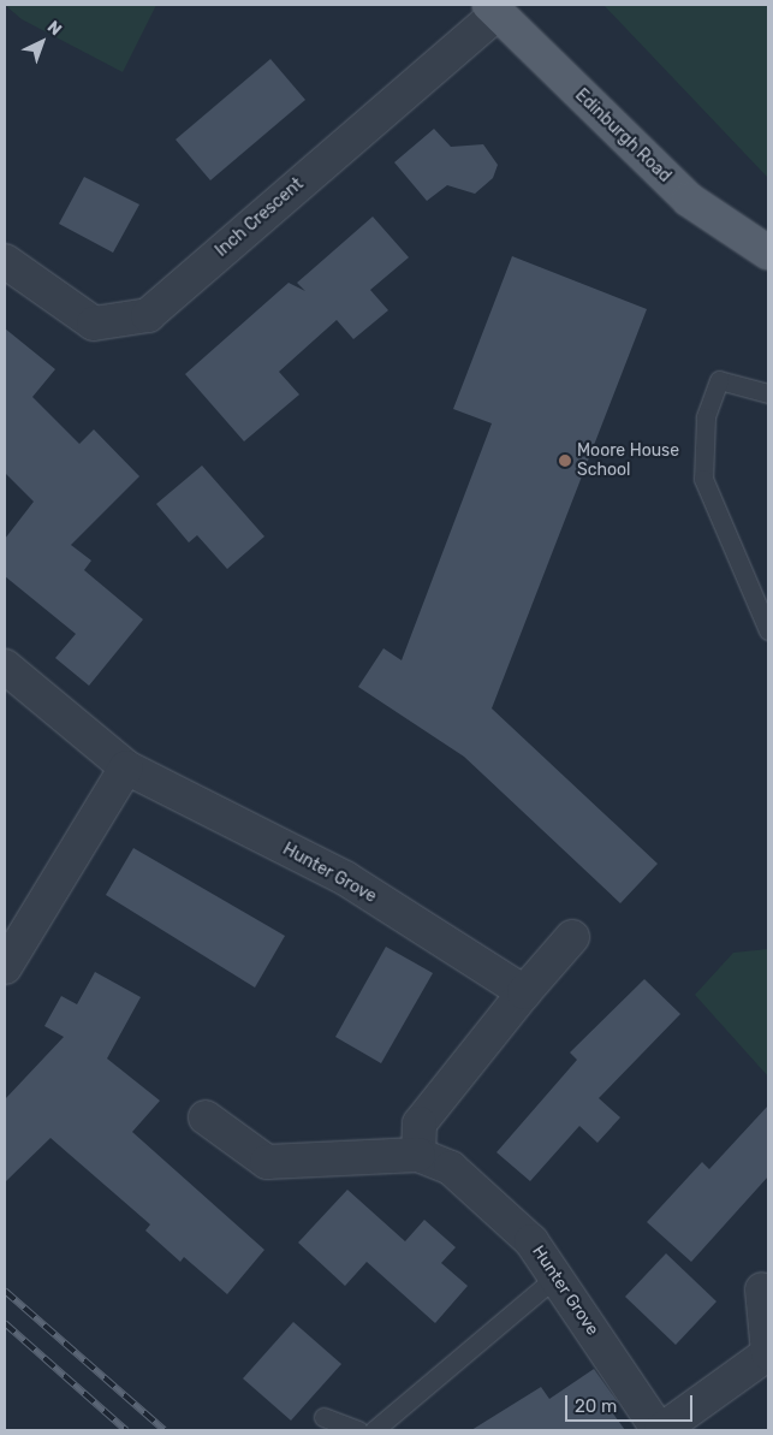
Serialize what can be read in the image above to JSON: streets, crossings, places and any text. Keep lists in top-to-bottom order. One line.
{"streets":{"main road":["Edinburgh Road"],"street":["Inch Crescent","Hunter Grove"]},"crossings":[["Edinburgh Road","Inch Crescent"]],"places":["Moore House School"],"scale_bar":"20 m","north":"top right"}
